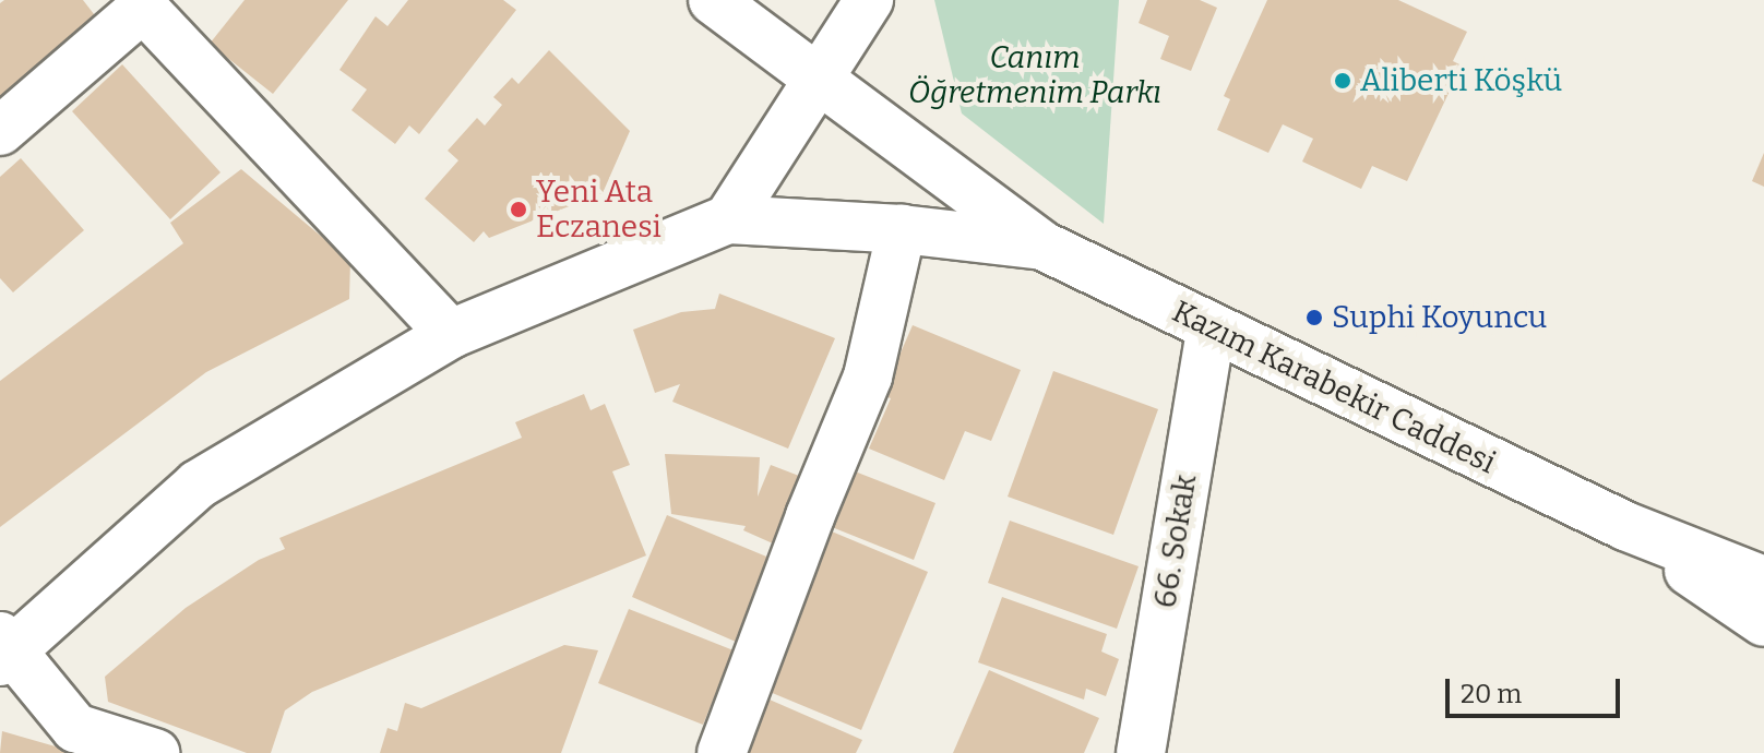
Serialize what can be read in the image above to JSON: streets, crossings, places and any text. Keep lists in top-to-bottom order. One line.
{"streets":{"main road":["Kazım Karabekir Caddesi","66. Sokak"]},"crossings":[["Kazım Karabekir Caddesi","66. Sokak"]],"parks":["Canım Öğretmenim Parkı"],"places":["Aliberti Köşkü","Yeni Ata Eczanesi","Suphi Koyuncu"],"scale_bar":"20 m"}
